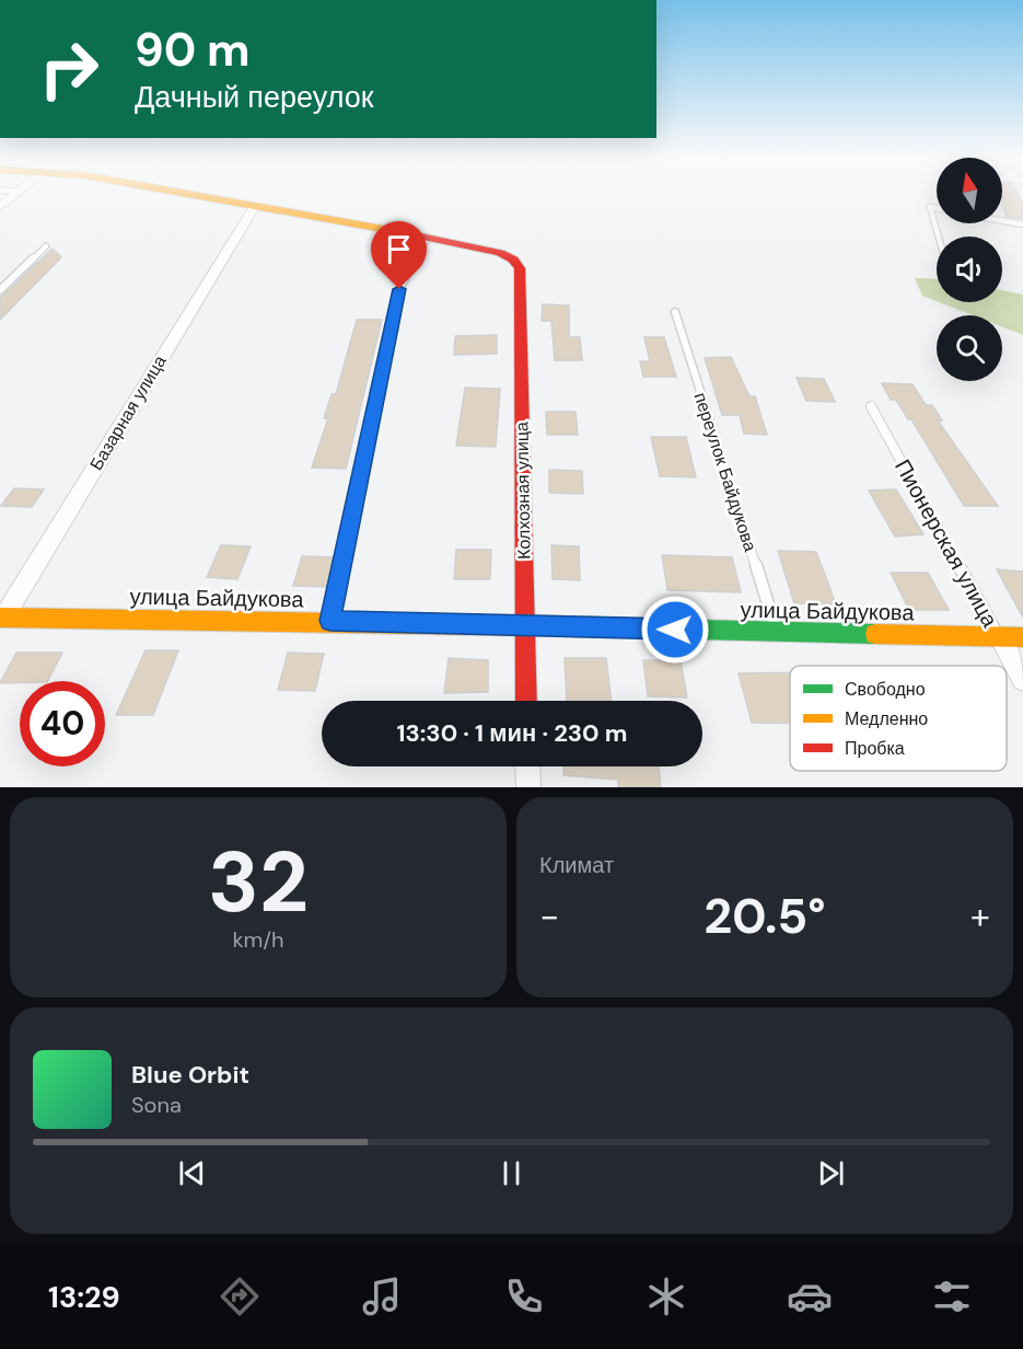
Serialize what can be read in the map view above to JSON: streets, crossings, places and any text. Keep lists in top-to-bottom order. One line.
{"streets":{"street":["Базарная улица","Колхозная улица","Пионерская улица","улица Байдукова"],"lane":["переулок Байдукова"]},"crossings":[["Базарная улица","улица Байдукова"],["переулок Байдукова","улица Байдукова"],["Колхозная улица","улица Байдукова"],["Пионерская улица","улица Байдукова"]],"legend":["Свободно","Медленно","Пробка"],"north":"top","page":{"turn":["90 m","Дачный переулок"],"limit":"40","trip":"13:30 · 1 мин · 230 m","tile":[["32","km/h"],"Климат"],"heat":["−","20.5°","+"],"song":["Blue Orbit","Sona"],"tabs":"13:29"}}
